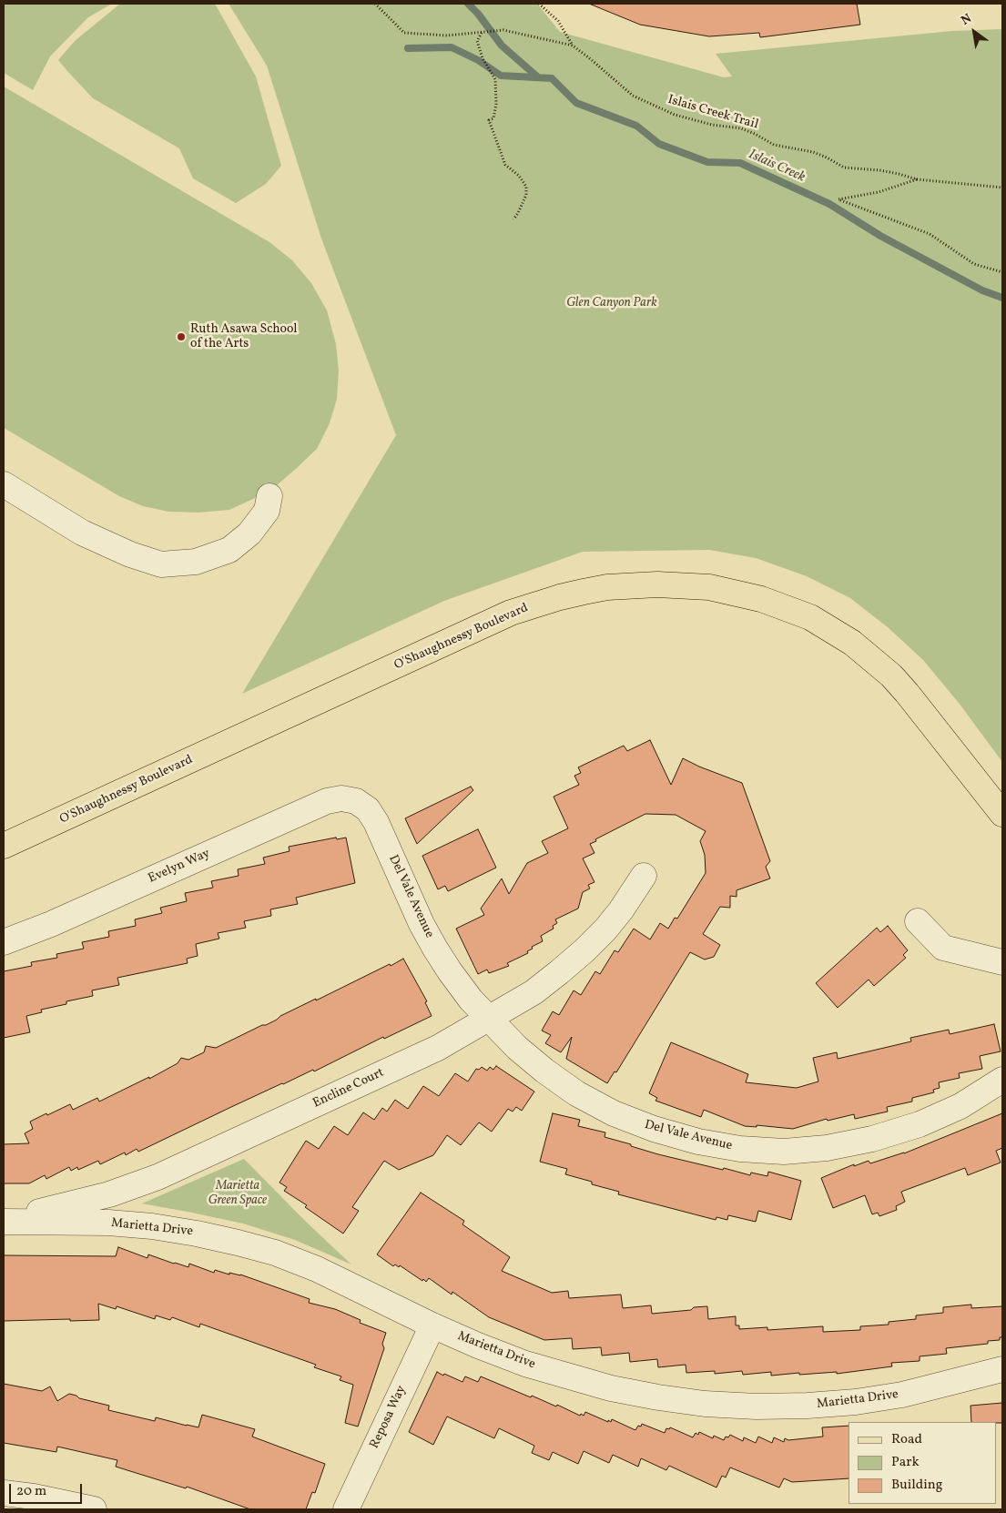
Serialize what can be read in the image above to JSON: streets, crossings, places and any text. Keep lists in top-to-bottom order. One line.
{"streets":{"main road":["O'Shaughnessy Boulevard"],"street":["Evelyn Way","Del Vale Avenue","Encline Court","Marietta Drive","Reposa Way"],"path":["Islais Creek Trail"]},"crossings":[["Evelyn Way","Del Vale Avenue"],["Del Vale Avenue","Encline Court"],["Marietta Drive","Reposa Way"]],"water":["Islais Creek"],"parks":["Glen Canyon Park","Marietta Green Space"],"places":["Ruth Asawa School of the Arts"],"legend":["Road","Park","Building"],"scale_bar":"20 m","north":"top left"}
